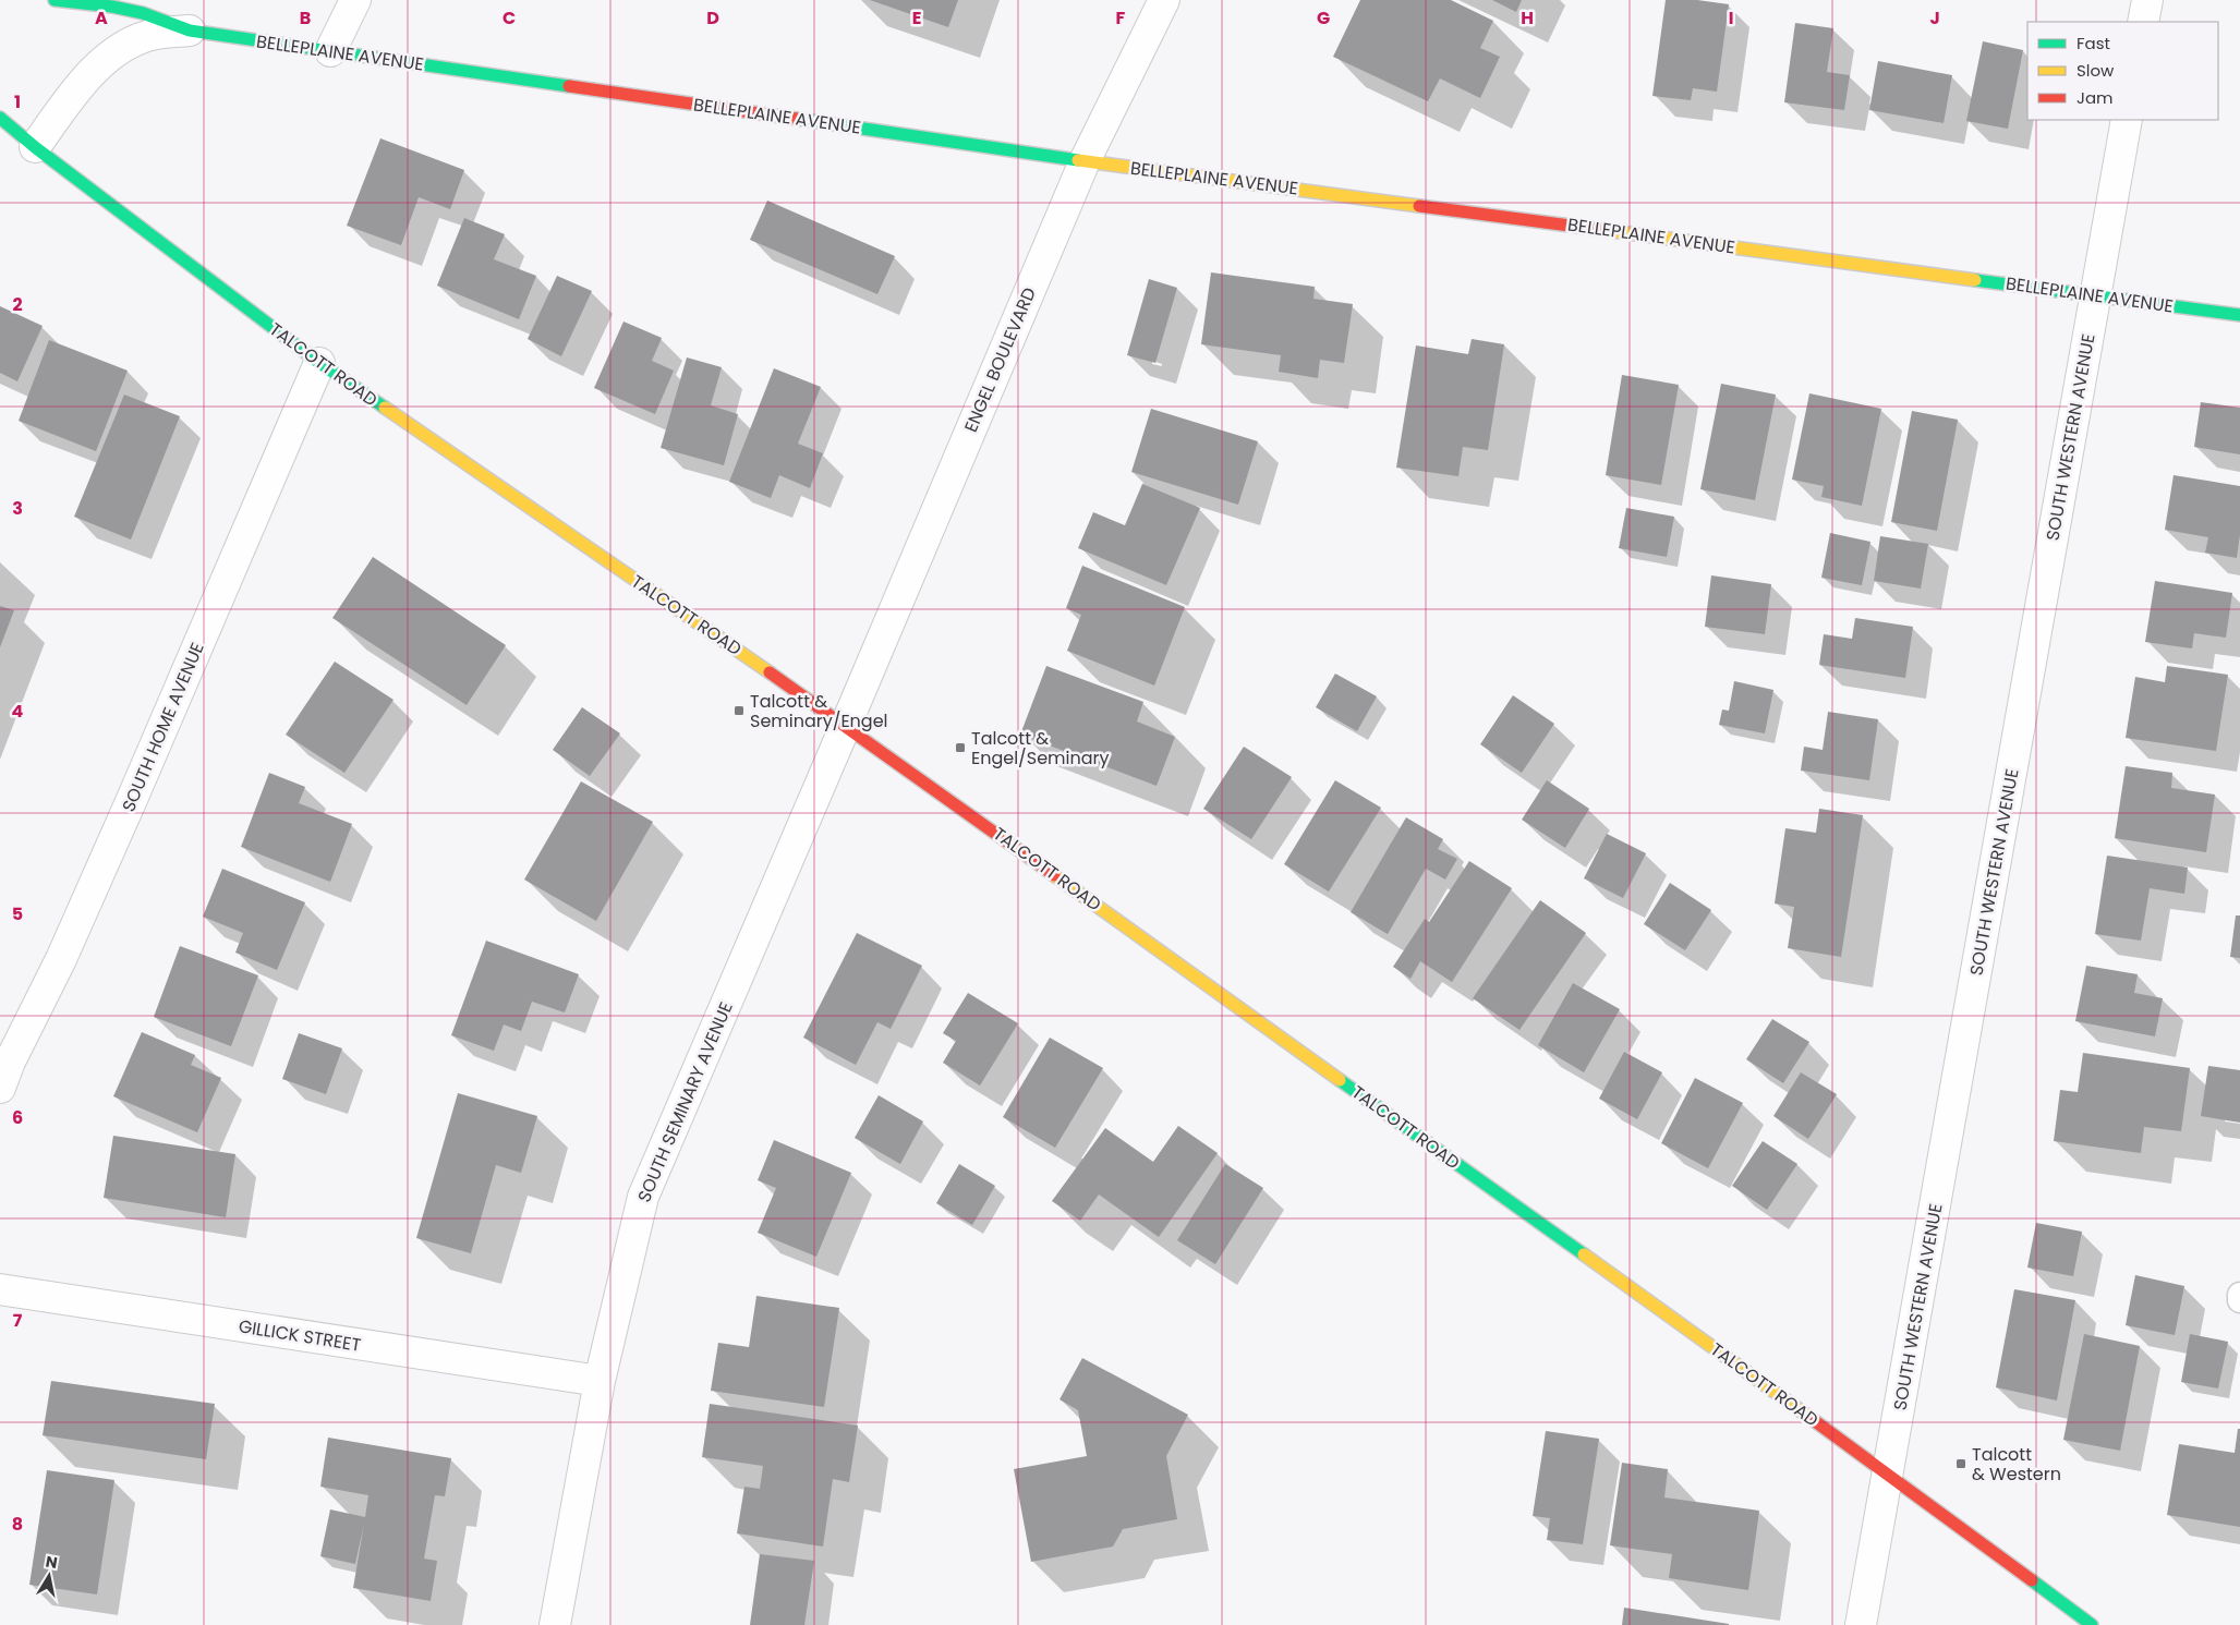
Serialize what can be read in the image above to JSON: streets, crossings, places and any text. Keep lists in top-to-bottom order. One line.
{"streets":{"street":["BELLEPLAINE AVENUE","ENGEL BOULEVARD","TALCOTT ROAD","SOUTH WESTERN AVENUE","SOUTH HOME AVENUE","SOUTH SEMINARY AVENUE","GILLICK STREET"]},"crossings":[["BELLEPLAINE AVENUE","ENGEL BOULEVARD"],["BELLEPLAINE AVENUE","TALCOTT ROAD"],["BELLEPLAINE AVENUE","SOUTH WESTERN AVENUE"],["ENGEL BOULEVARD","TALCOTT ROAD"],["ENGEL BOULEVARD","SOUTH SEMINARY AVENUE"],["TALCOTT ROAD","SOUTH WESTERN AVENUE"],["TALCOTT ROAD","SOUTH HOME AVENUE"],["TALCOTT ROAD","SOUTH SEMINARY AVENUE"],["SOUTH SEMINARY AVENUE","GILLICK STREET"]],"places":{"transit":["Talcott & Seminary/Engel","Talcott & Engel/Seminary","Talcott & Western"]},"legend":["Fast","Slow","Jam"],"north":"top","grid":{"columns":["A","B","C","D","E","F","G","H","I","J"],"rows":["1","2","3","4","5","6","7","8"]}}
